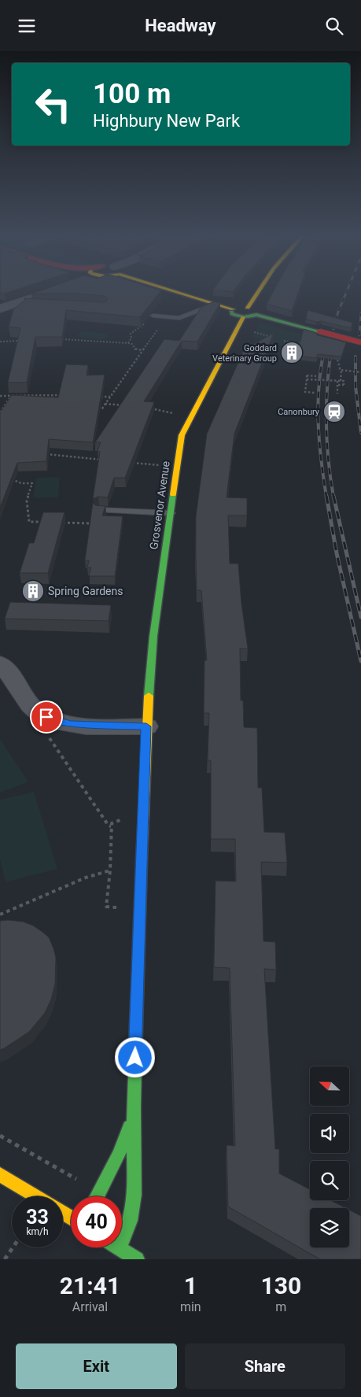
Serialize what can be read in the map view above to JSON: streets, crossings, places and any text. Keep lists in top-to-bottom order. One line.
{"streets":{"street":["Grosvenor Avenue"]},"places":{"building":["Goddard Veterinary Group","Spring Gardens"],"station":["Canonbury"]},"north":"left","page":{"header":"Headway","turn":["100 m","Highbury New Park"],"speed":"33 km/h","limit":"40","eta":["21:41","Arrival","1","min","130","m"],"buttons":["Exit","Share"]}}
